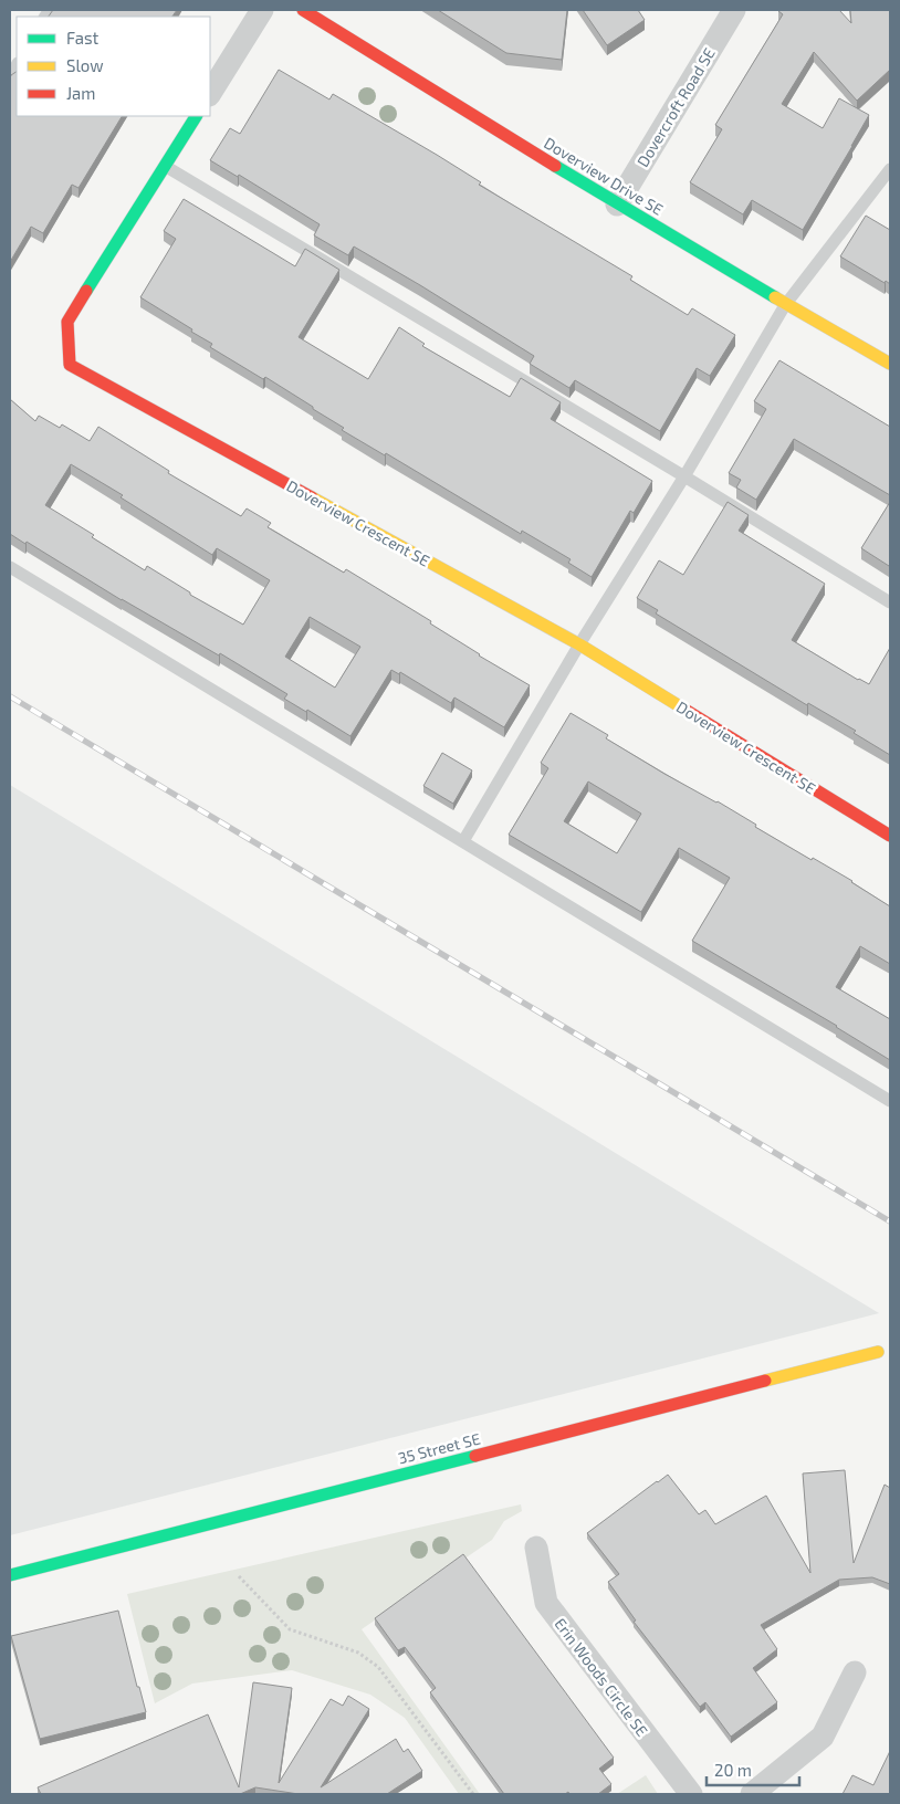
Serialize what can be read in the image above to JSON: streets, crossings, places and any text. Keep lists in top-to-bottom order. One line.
{"streets":{"street":["Dovercroft Road SE","Doverview Drive SE","Doverview Crescent SE","35 Street SE","Erin Woods Circle SE"]},"crossings":[["Dovercroft Road SE","Doverview Drive SE"]],"legend":["Fast","Slow","Jam"],"scale_bar":"20 m"}
